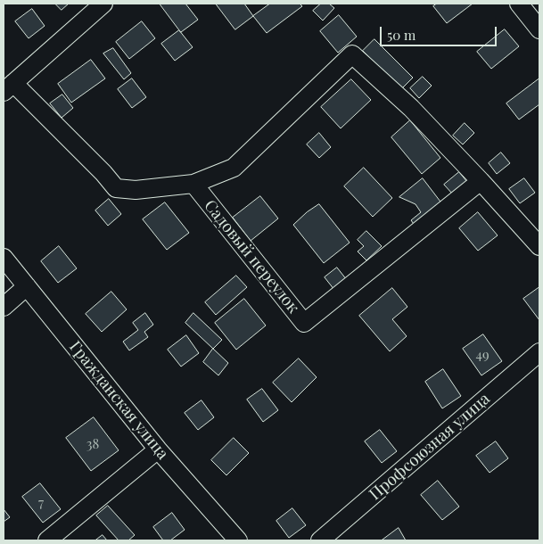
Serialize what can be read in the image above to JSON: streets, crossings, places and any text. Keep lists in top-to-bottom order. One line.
{"streets":{"street":["Садовый переулок","Гражданская улица","Профсоюзная улица"]},"house_numbers":["49","38","7"],"scale_bar":"50 m"}
